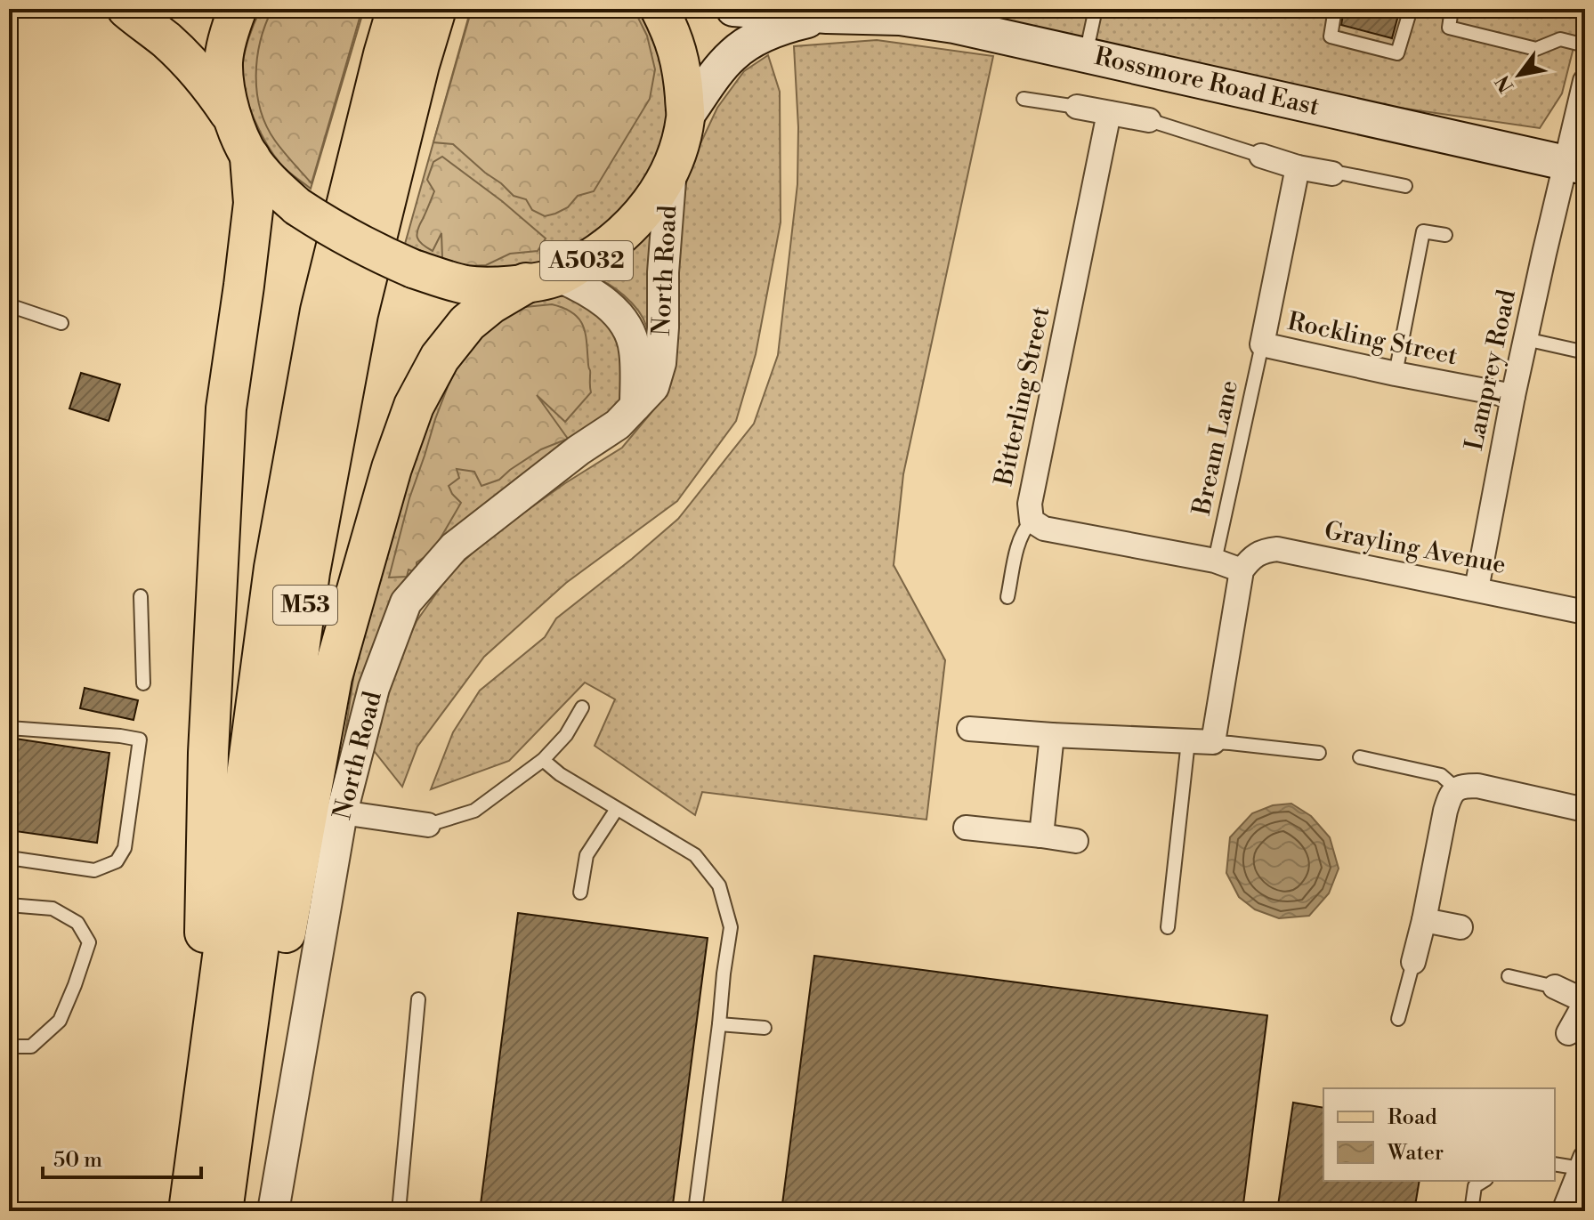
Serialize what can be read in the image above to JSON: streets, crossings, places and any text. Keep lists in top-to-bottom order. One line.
{"streets":{"highway":["M53"],"main road":["Rossmore Road East","A5032"],"street":["North Road","Rockling Street","Lamprey Road","Bitterling Street","Grayling Avenue"],"lane":["Bream Lane"]},"crossings":[["Rossmore Road East","A5032"],["Rossmore Road East","Lamprey Road"],["A5032","North Road"],["Rockling Street","Lamprey Road"],["Rockling Street","Bream Lane"],["Lamprey Road","Grayling Avenue"],["Bitterling Street","Bream Lane"],["Bitterling Street","Grayling Avenue"]],"legend":["Road","Water"],"scale_bar":"50 m","north":"bottom left"}
